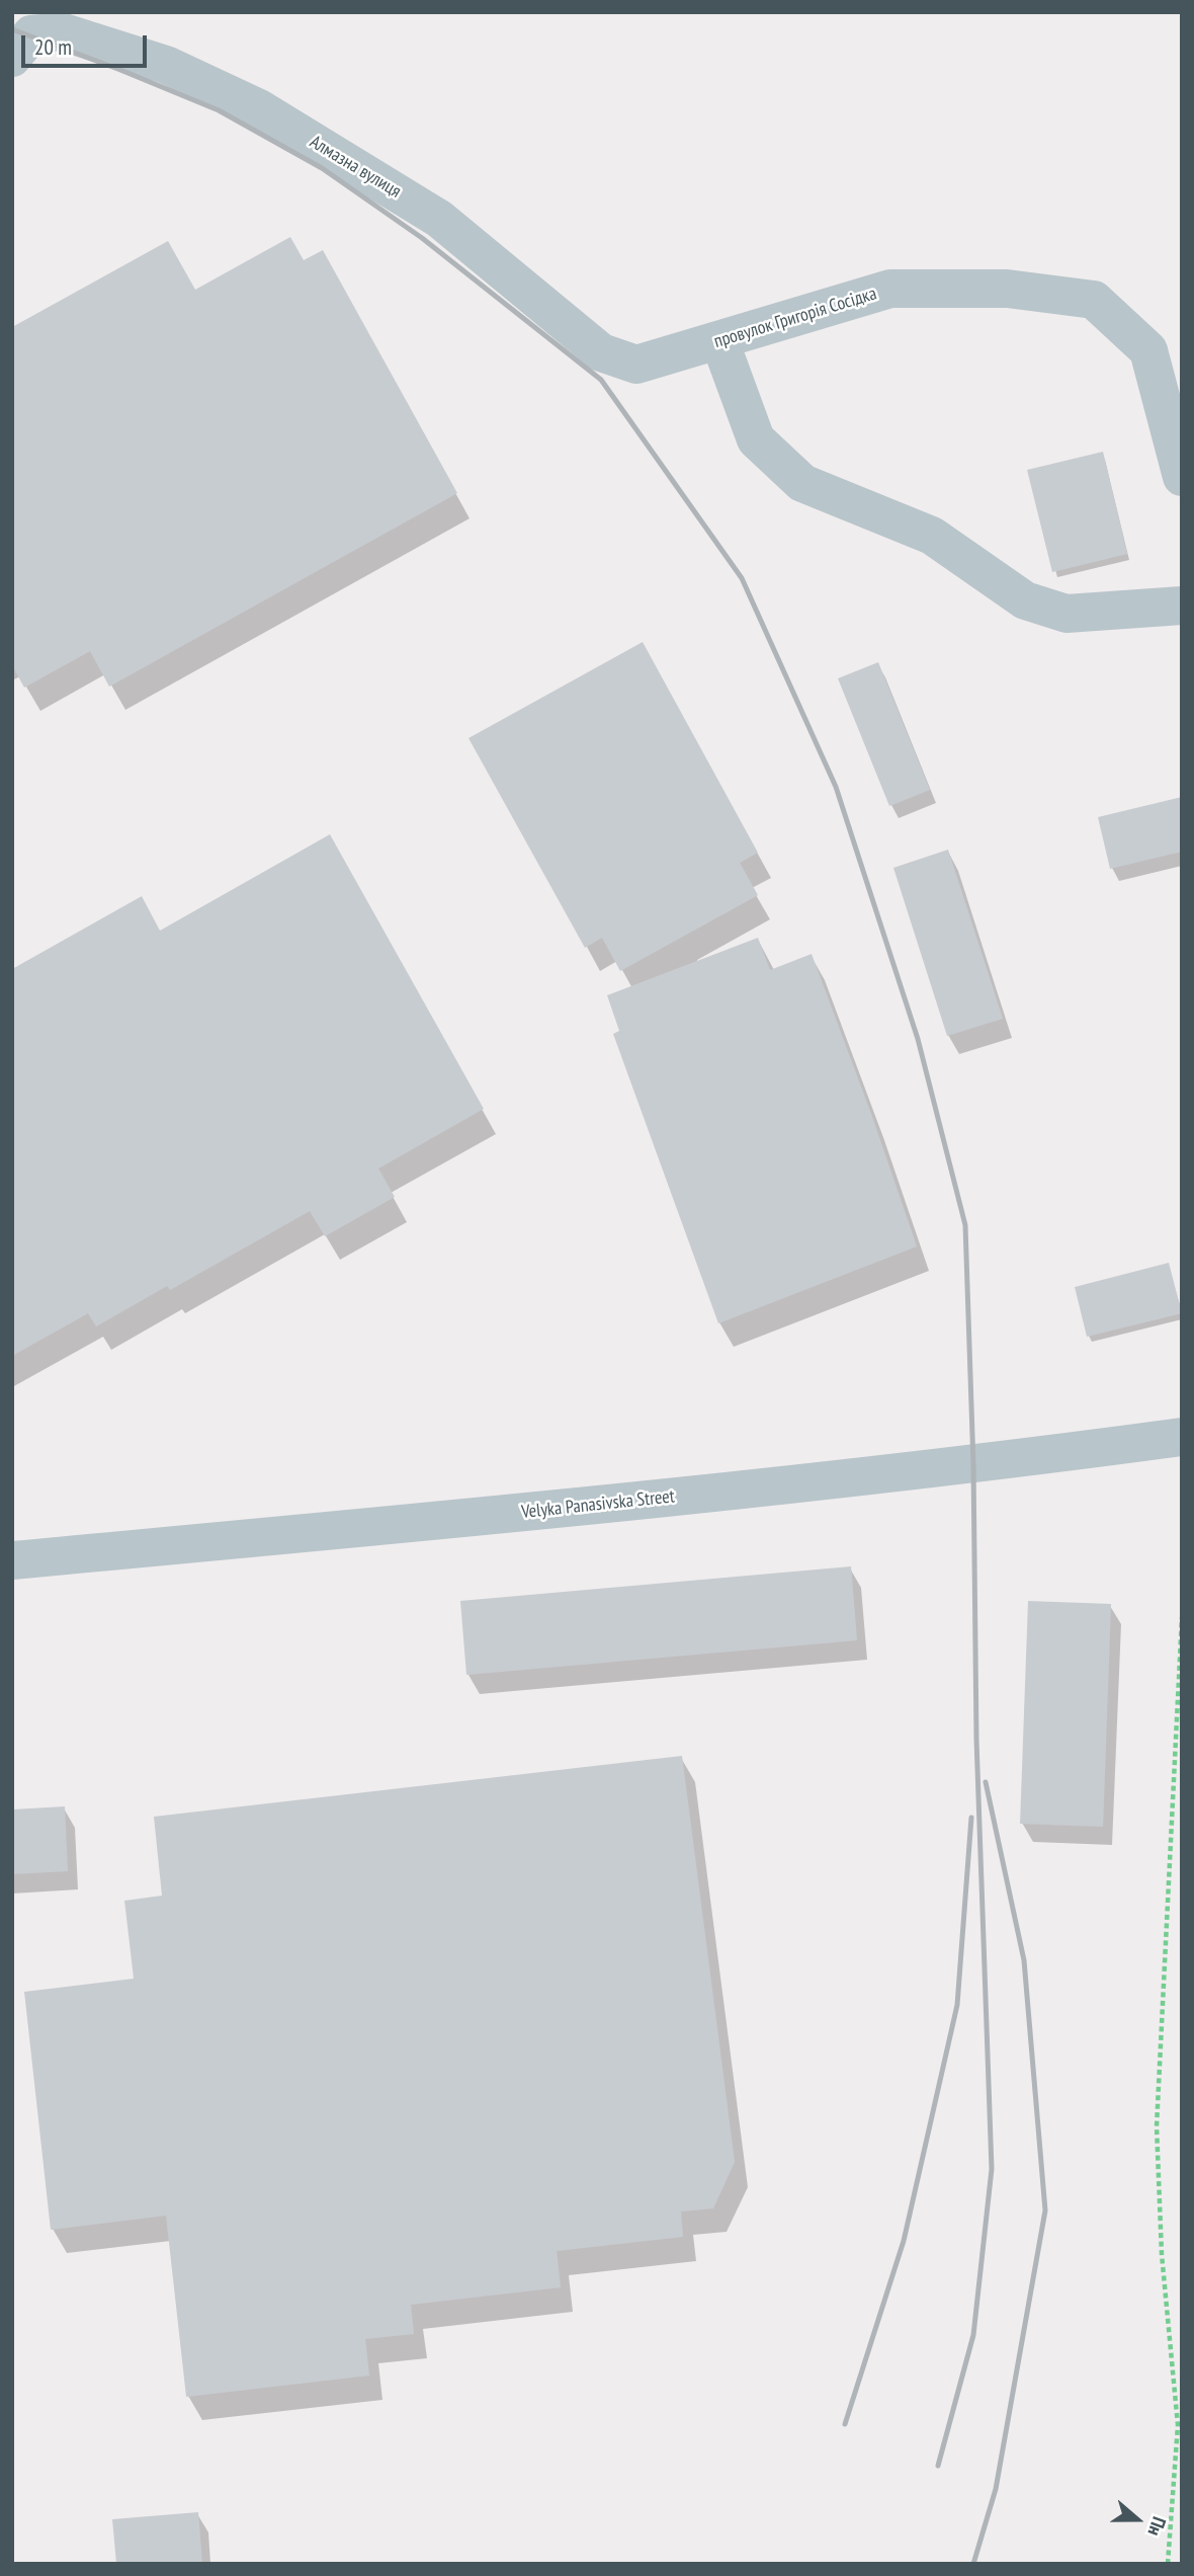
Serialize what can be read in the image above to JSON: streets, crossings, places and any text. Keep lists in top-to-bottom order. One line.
{"streets":{"street":["Алмазна вулиця","провулок Григорія Сосідка","Velyka Panasivska Street"]},"crossings":[["Алмазна вулиця","провулок Григорія Сосідка"]],"scale_bar":"20 m","north":"right"}
